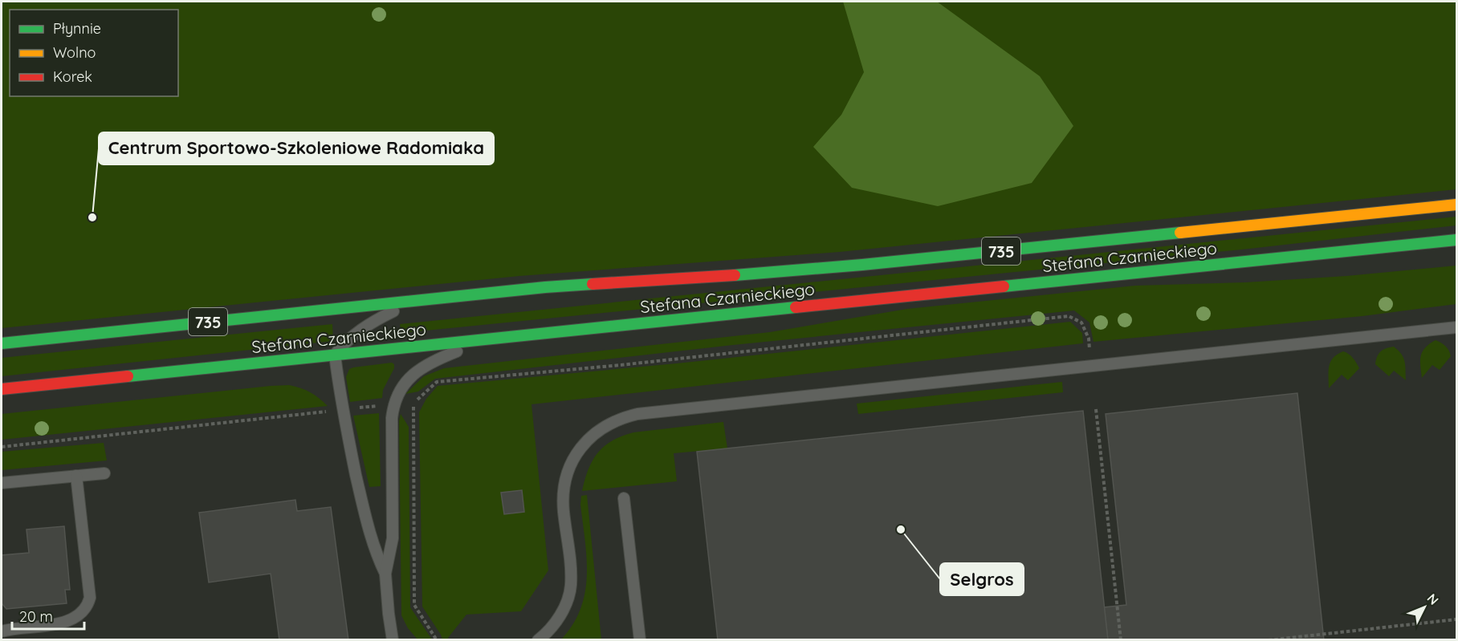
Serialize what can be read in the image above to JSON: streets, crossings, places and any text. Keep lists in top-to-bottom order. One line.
{"streets":{"main road":["735","Stefana Czarnieckiego"]},"places":["Centrum Sportowo-Szkoleniowe Radomiaka","Selgros"],"legend":["Płynnie","Wolno","Korek"],"scale_bar":"20 m","north":"top right"}
